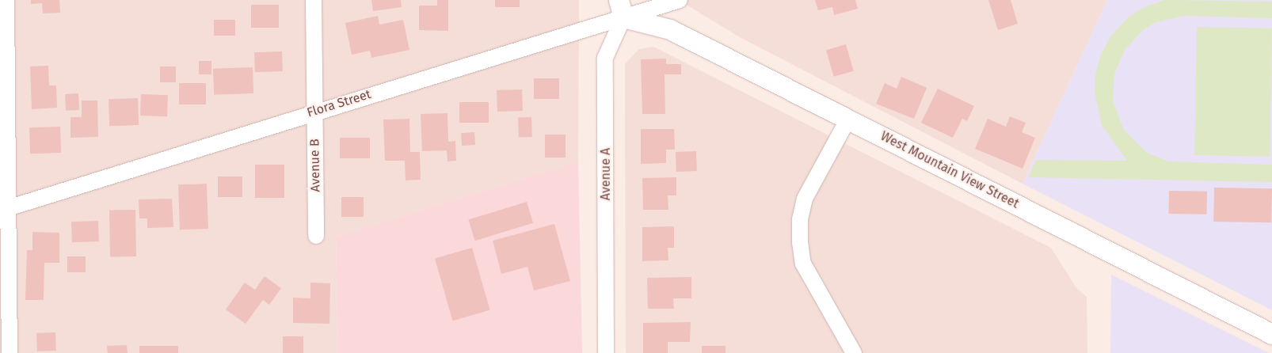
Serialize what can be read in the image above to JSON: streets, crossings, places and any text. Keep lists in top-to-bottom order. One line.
{"streets":{"street":["Flora Street","Avenue B","West Mountain View Street","Avenue A"]},"crossings":[["Flora Street","Avenue B"],["Flora Street","West Mountain View Street"],["Flora Street","Avenue A"],["West Mountain View Street","Avenue A"]]}
